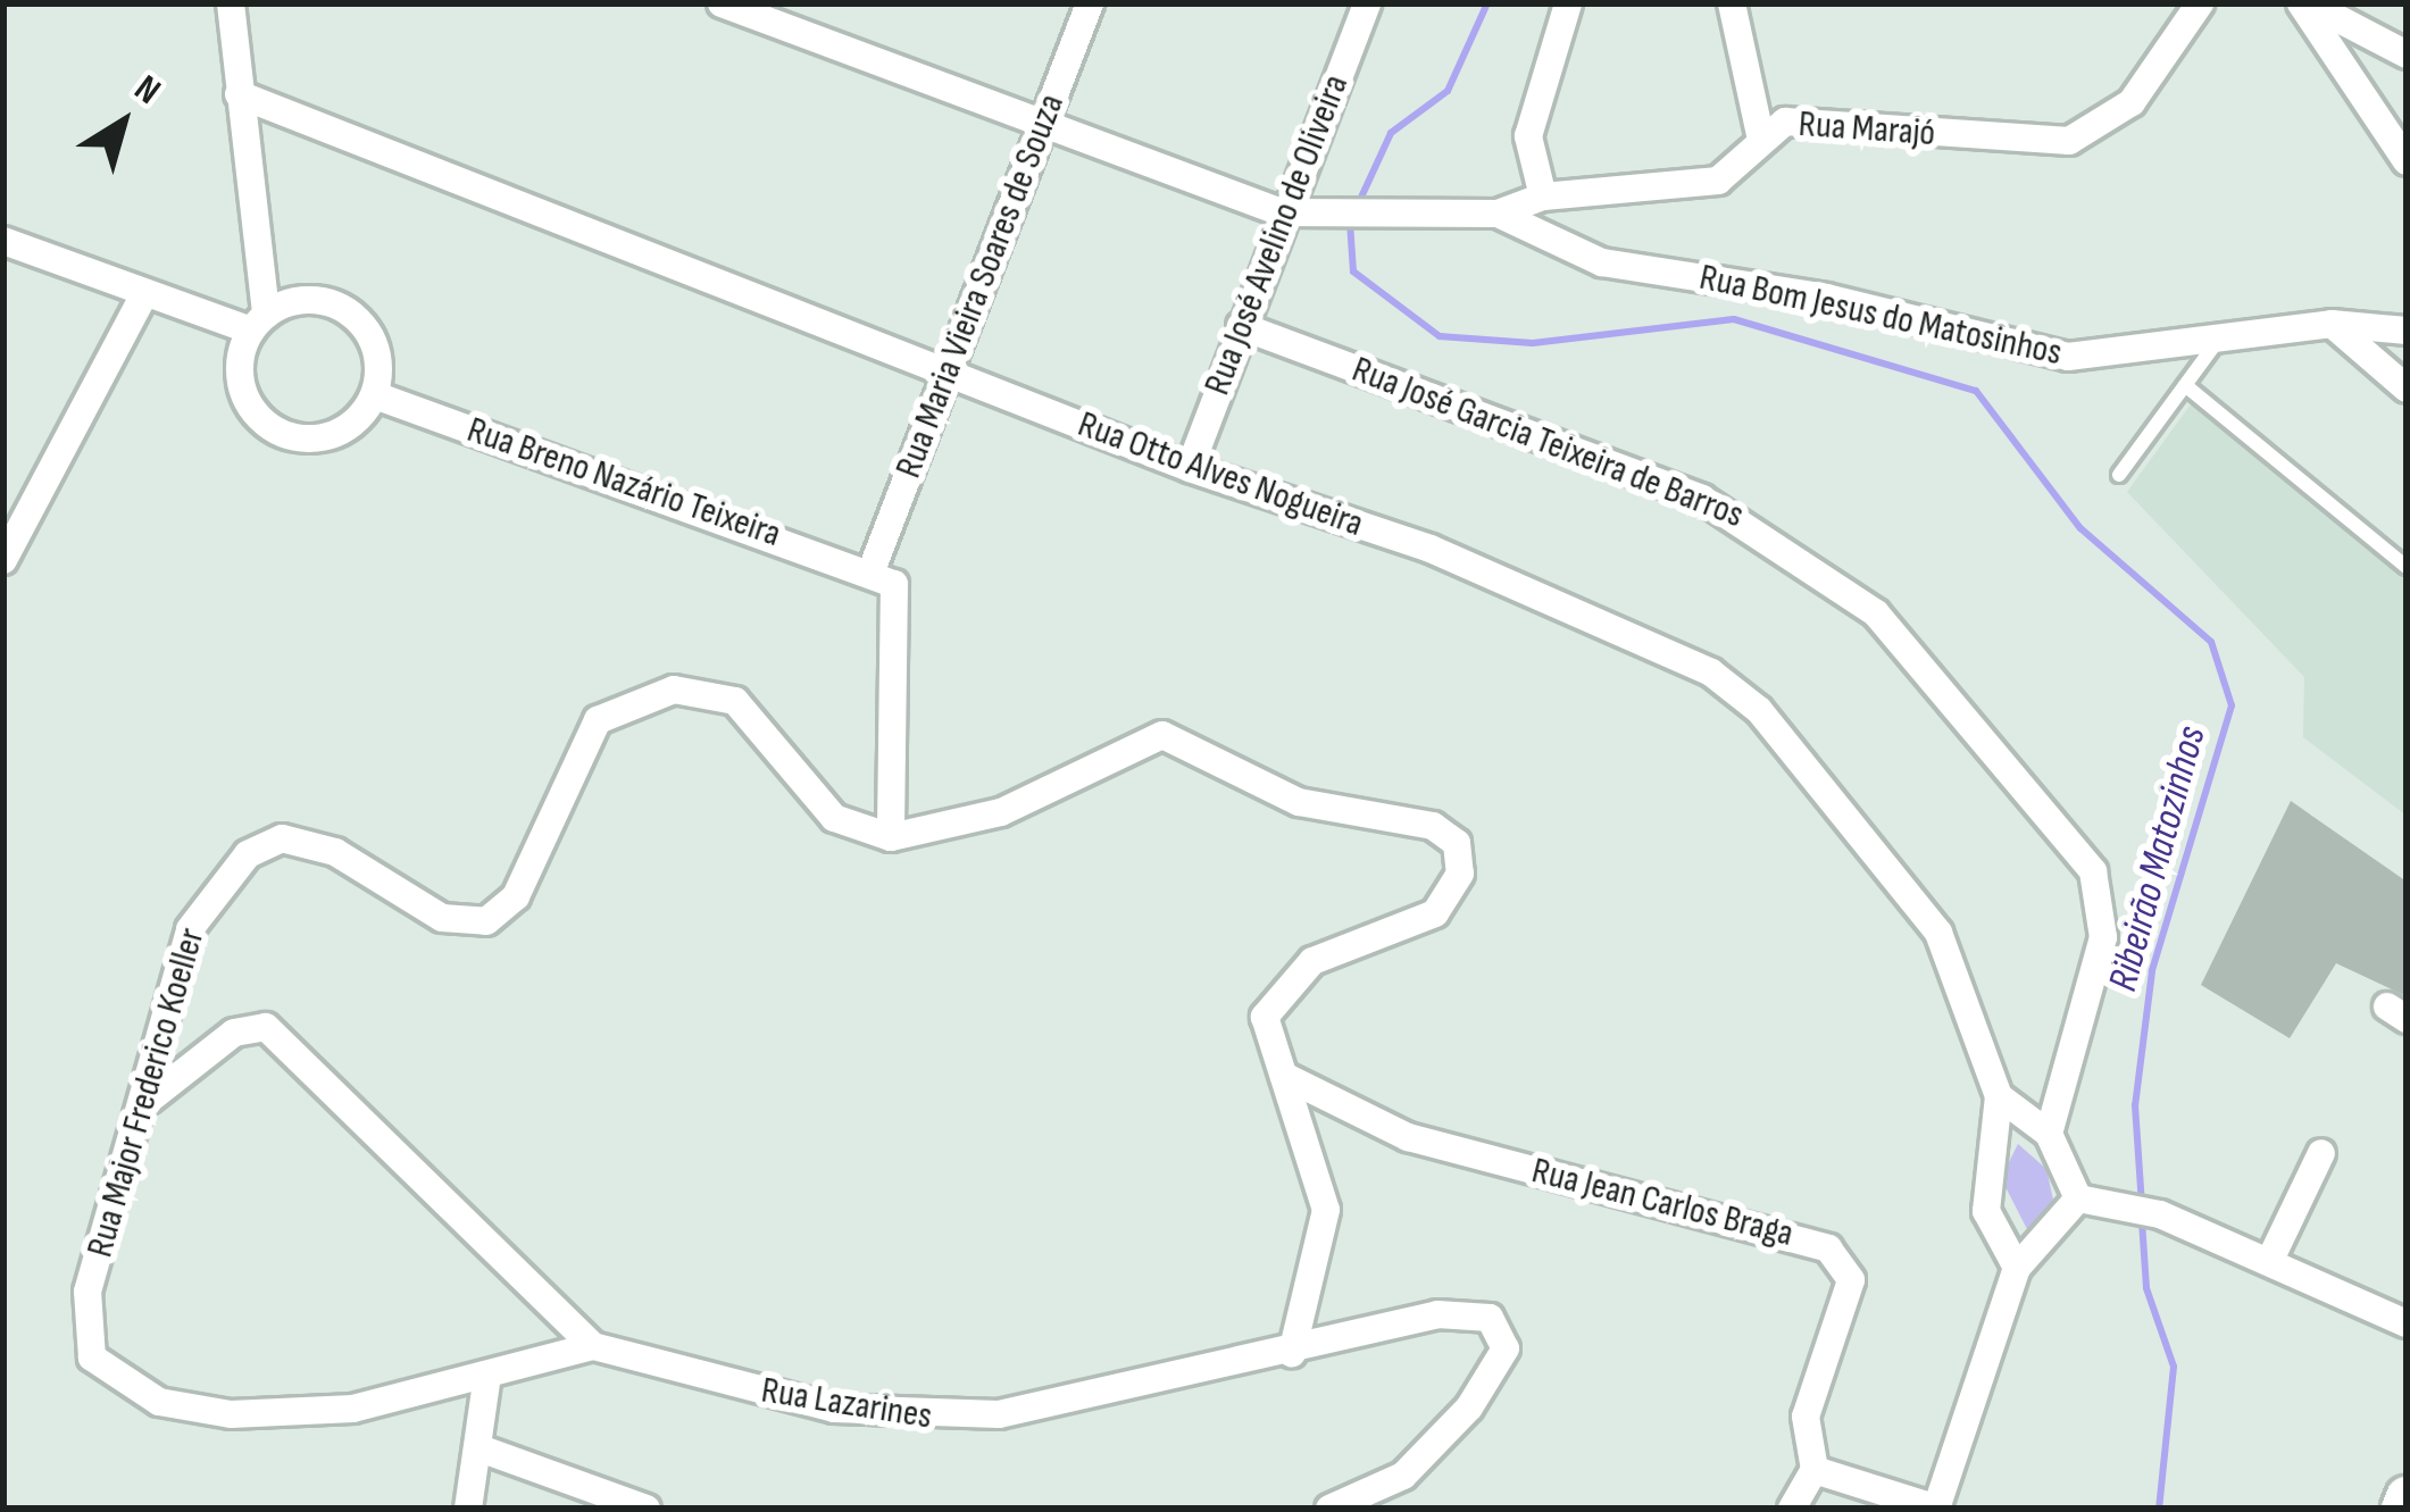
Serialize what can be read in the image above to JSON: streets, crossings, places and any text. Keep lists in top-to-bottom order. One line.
{"streets":{"street":["Rua Marajó","Rua José Avelino de Oliveira","Rua Maria Vieira Soares de Souza","Rua Bom Jesus do Matosinhos","Rua José Garcia Teixeira de Barros","Rua Otto Alves Nogueira","Rua Breno Nazário Teixeira","Rua Major Frederico Koeller","Rua Jean Carlos Braga","Rua Lazarines"]},"crossings":[["Rua Marajó","Rua Bom Jesus do Matosinhos"],["Rua José Avelino de Oliveira","Rua Bom Jesus do Matosinhos"],["Rua José Avelino de Oliveira","Rua José Garcia Teixeira de Barros"],["Rua José Avelino de Oliveira","Rua Otto Alves Nogueira"],["Rua Maria Vieira Soares de Souza","Rua Bom Jesus do Matosinhos"],["Rua Maria Vieira Soares de Souza","Rua Otto Alves Nogueira"],["Rua Maria Vieira Soares de Souza","Rua Breno Nazário Teixeira"],["Rua Major Frederico Koeller","Rua Lazarines"]],"water":["Ribeirão Matozinhos"],"north":"top right"}
